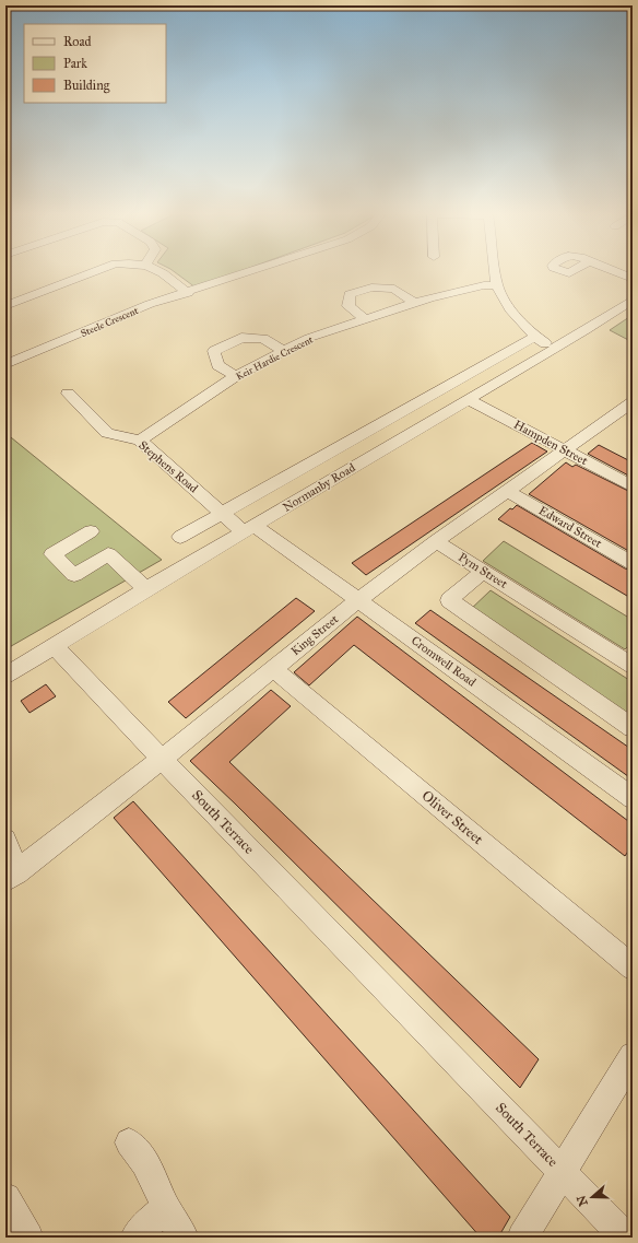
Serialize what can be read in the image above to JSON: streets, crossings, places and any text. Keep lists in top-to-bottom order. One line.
{"streets":{"street":["Steele Crescent","Keir Hardie Crescent","Hampden Street","Stephens Road","Normanby Road","Edward Street","Pym Street","King Street","Cromwell Road","Oliver Street","South Terrace"]},"crossings":[["Keir Hardie Crescent","Stephens Road"],["Hampden Street","Normanby Road"],["Hampden Street","King Street"],["Stephens Road","Normanby Road"],["Stephens Road","Cromwell Road"],["Normanby Road","Cromwell Road"],["Normanby Road","South Terrace"],["Edward Street","King Street"],["Pym Street","King Street"],["King Street","Cromwell Road"],["King Street","Oliver Street"],["King Street","South Terrace"]],"legend":["Road","Park","Building"],"north":"left"}
